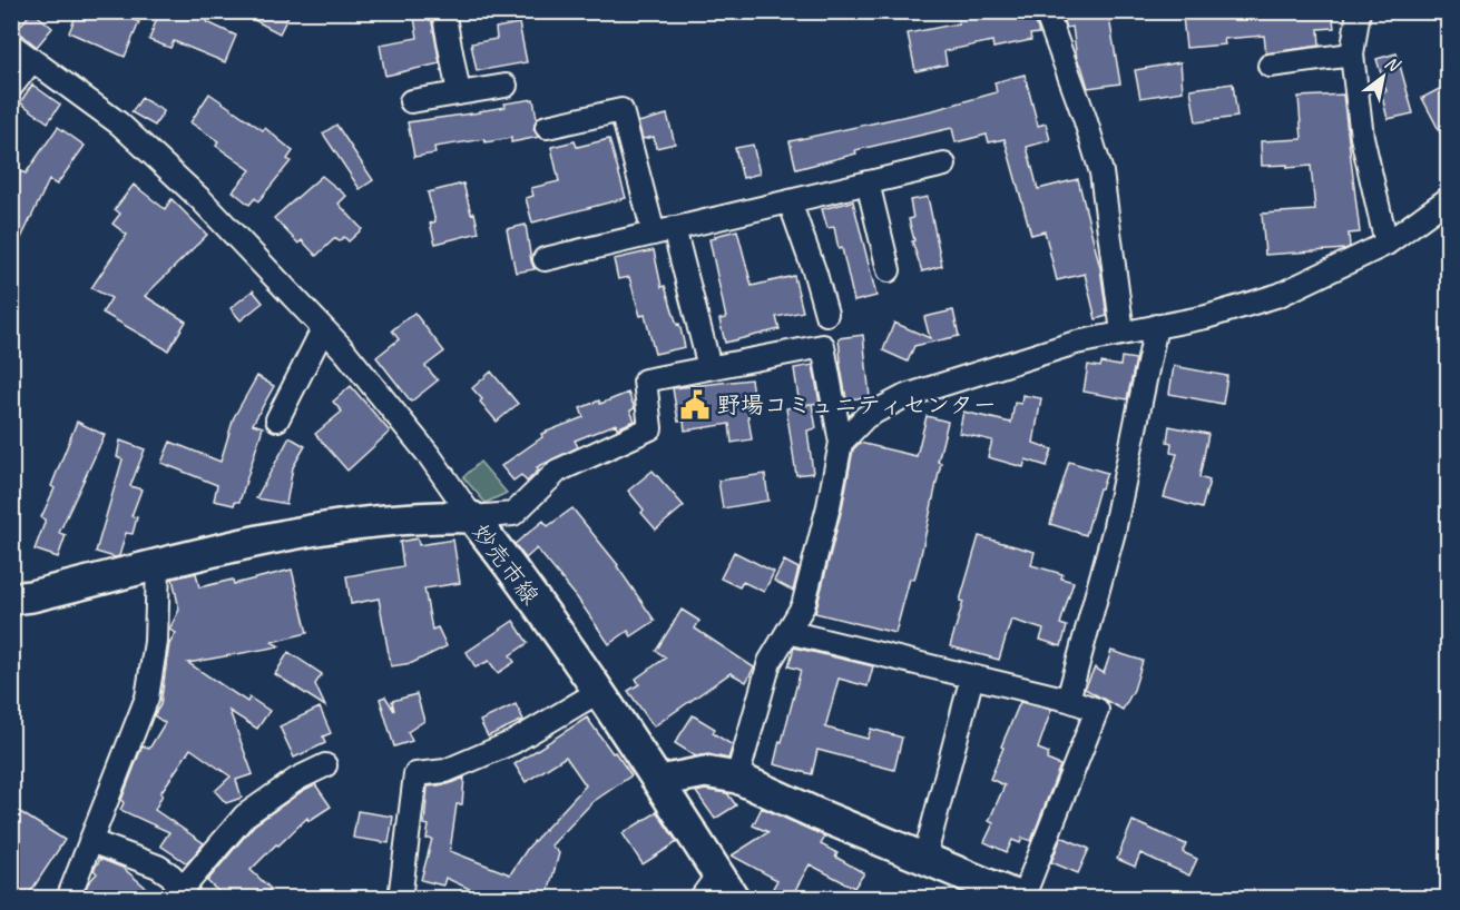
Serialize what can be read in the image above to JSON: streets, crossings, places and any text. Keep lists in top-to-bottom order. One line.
{"streets":{"main road":["妙売市線"]},"places":{"public building":["野場コミュニティセンター"]},"north":"top right"}
